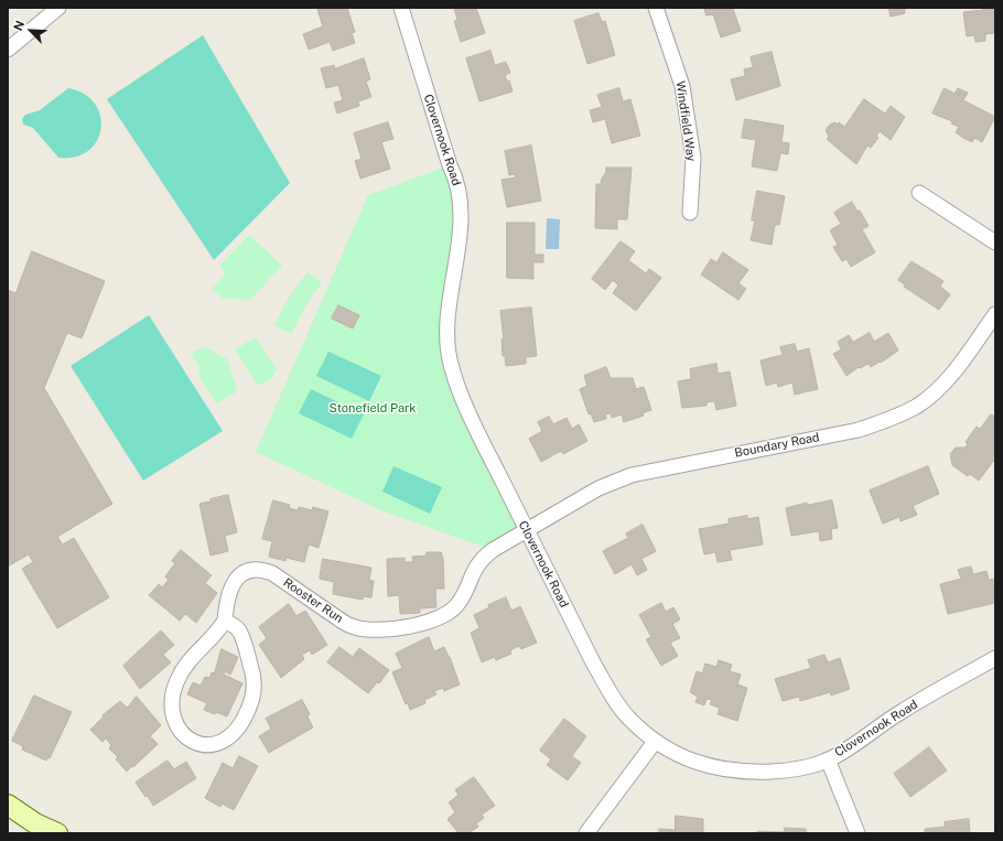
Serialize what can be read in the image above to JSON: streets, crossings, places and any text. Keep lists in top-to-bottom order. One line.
{"streets":{"street":["Windfield Way","Clovernook Road","Boundary Road","Rooster Run"]},"crossings":[["Clovernook Road","Boundary Road"],["Clovernook Road","Rooster Run"],["Boundary Road","Rooster Run"]],"parks":["Stonefield Park"],"north":"top left"}
